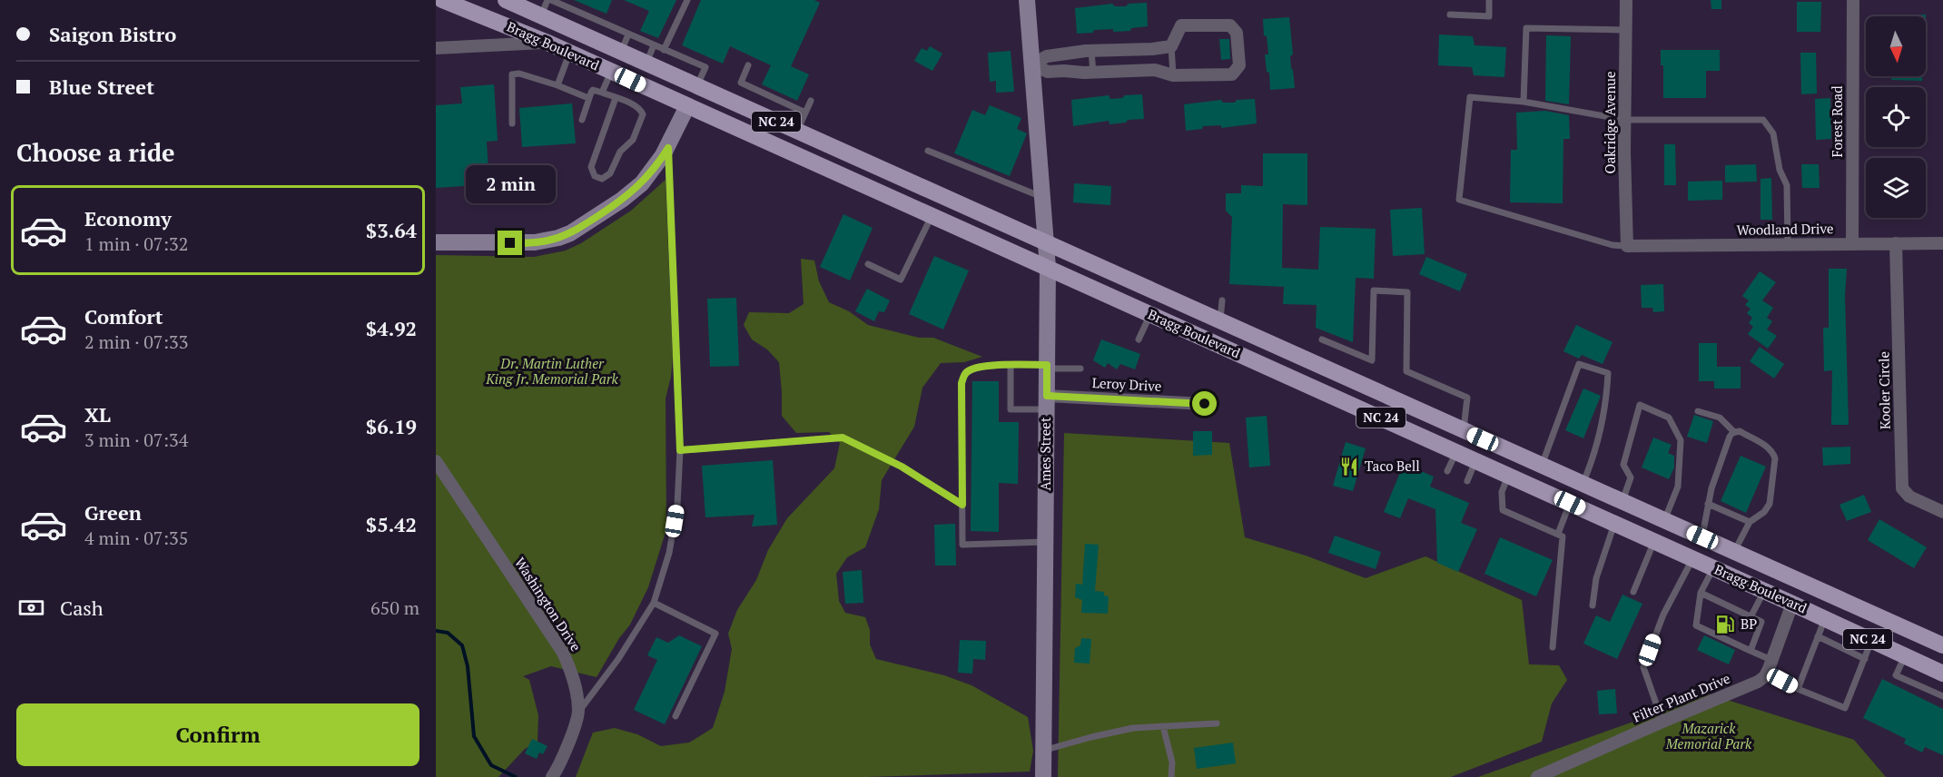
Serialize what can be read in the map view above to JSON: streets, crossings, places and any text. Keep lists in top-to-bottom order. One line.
{"streets":{"main road":["Bragg Boulevard","NC 24"],"street":["Forest Road","Oakridge Avenue","Woodland Drive","Leroy Drive","Kooler Circle","Ames Street","Washington Drive","Filter Plant Drive"]},"crossings":[["Bragg Boulevard","Ames Street"],["Forest Road","Woodland Drive"],["Oakridge Avenue","Woodland Drive"],["Woodland Drive","Kooler Circle"],["Leroy Drive","Ames Street"]],"parks":["Dr. Martin Luther King Jr. Memorial Park","Mazarick Memorial Park"],"places":{"restaurant":["Taco Bell"],"fuel station":["BP"]},"north":"bottom","page":{"banner":["Saigon Bistro","Blue Street"],"heading":"Choose a ride","bubble":"2 min","list":[{"name":"Economy","note":"1 min · 07:32","value":"$3.64"},{"name":"Comfort","note":"2 min · 07:33","value":"$4.92"},{"name":"XL","note":"3 min · 07:34","value":"$6.19"},{"name":"Green","note":"4 min · 07:35","value":"$5.42"}],"pay":["Cash","650 m"],"buttons":"Confirm"}}
